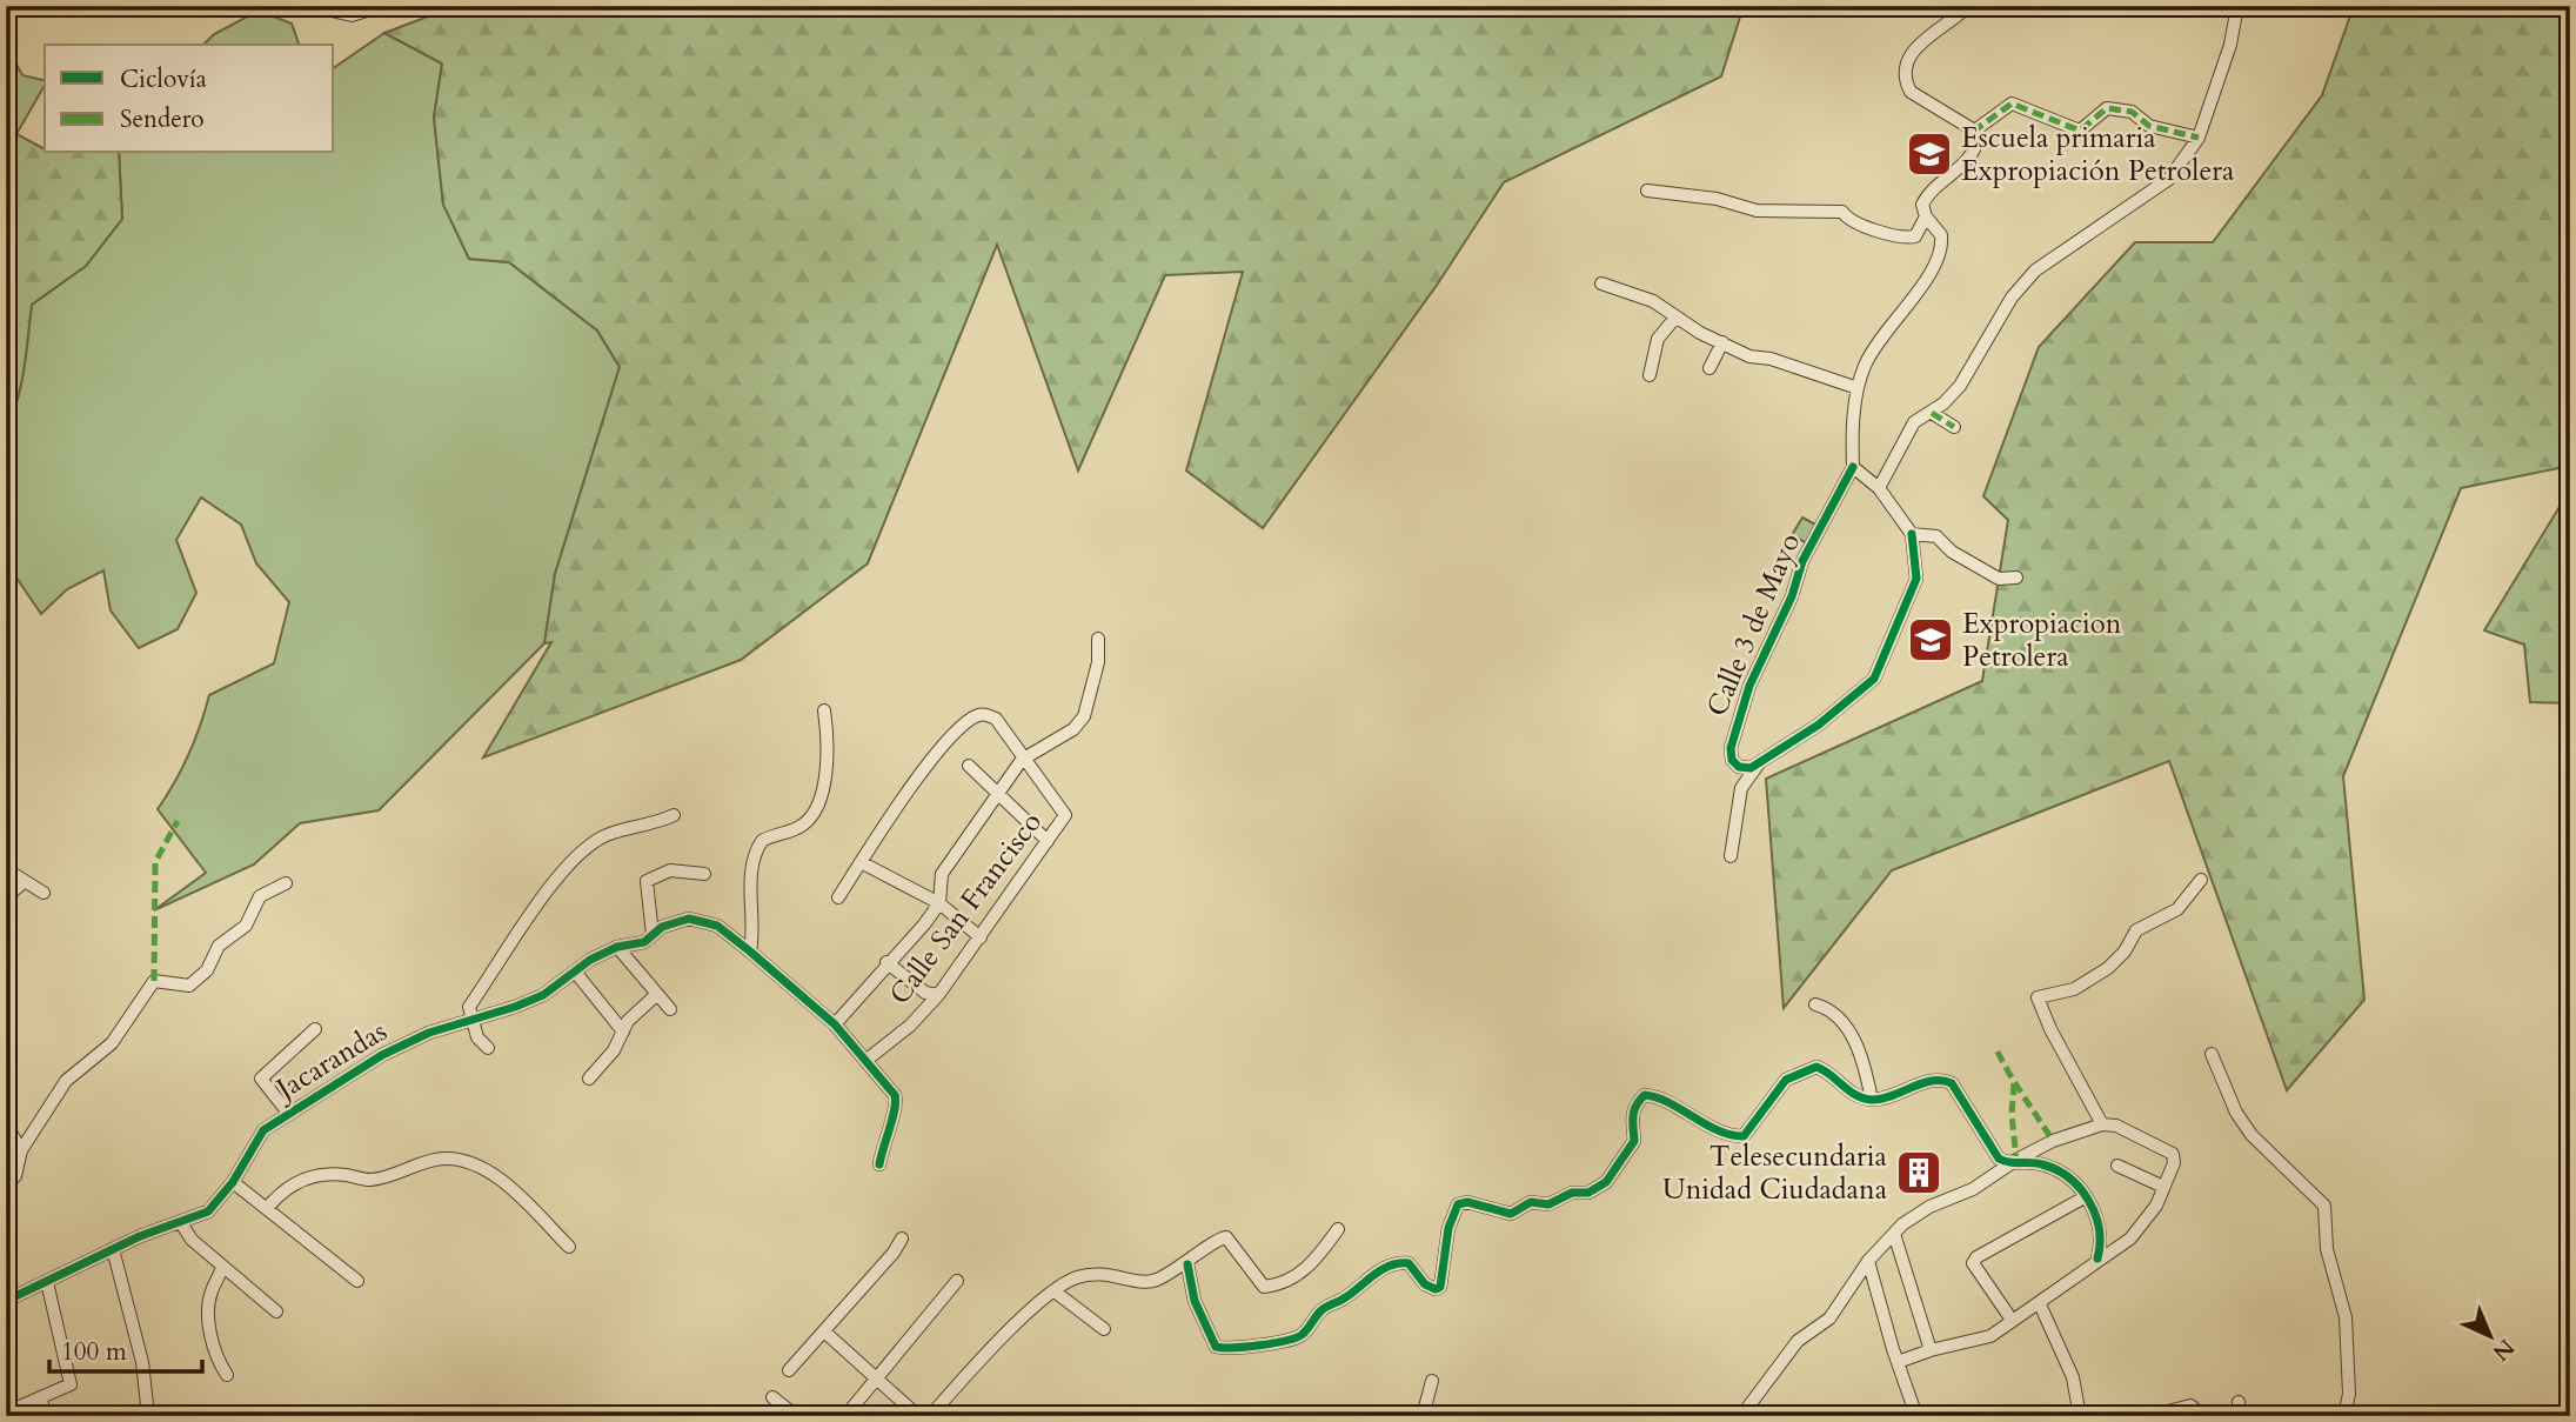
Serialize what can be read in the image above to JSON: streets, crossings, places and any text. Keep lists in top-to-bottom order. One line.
{"streets":{"street":["Calle 3 de Mayo","Calle San Francisco","Jacarandas"]},"places":{"school or university":["Escuela primaria Expropiación Petrolera","Expropiacion Petrolera"],"building":["Telesecundaria Unidad Ciudadana"]},"legend":["Ciclovía","Sendero"],"scale_bar":"100 m","north":"bottom right"}
